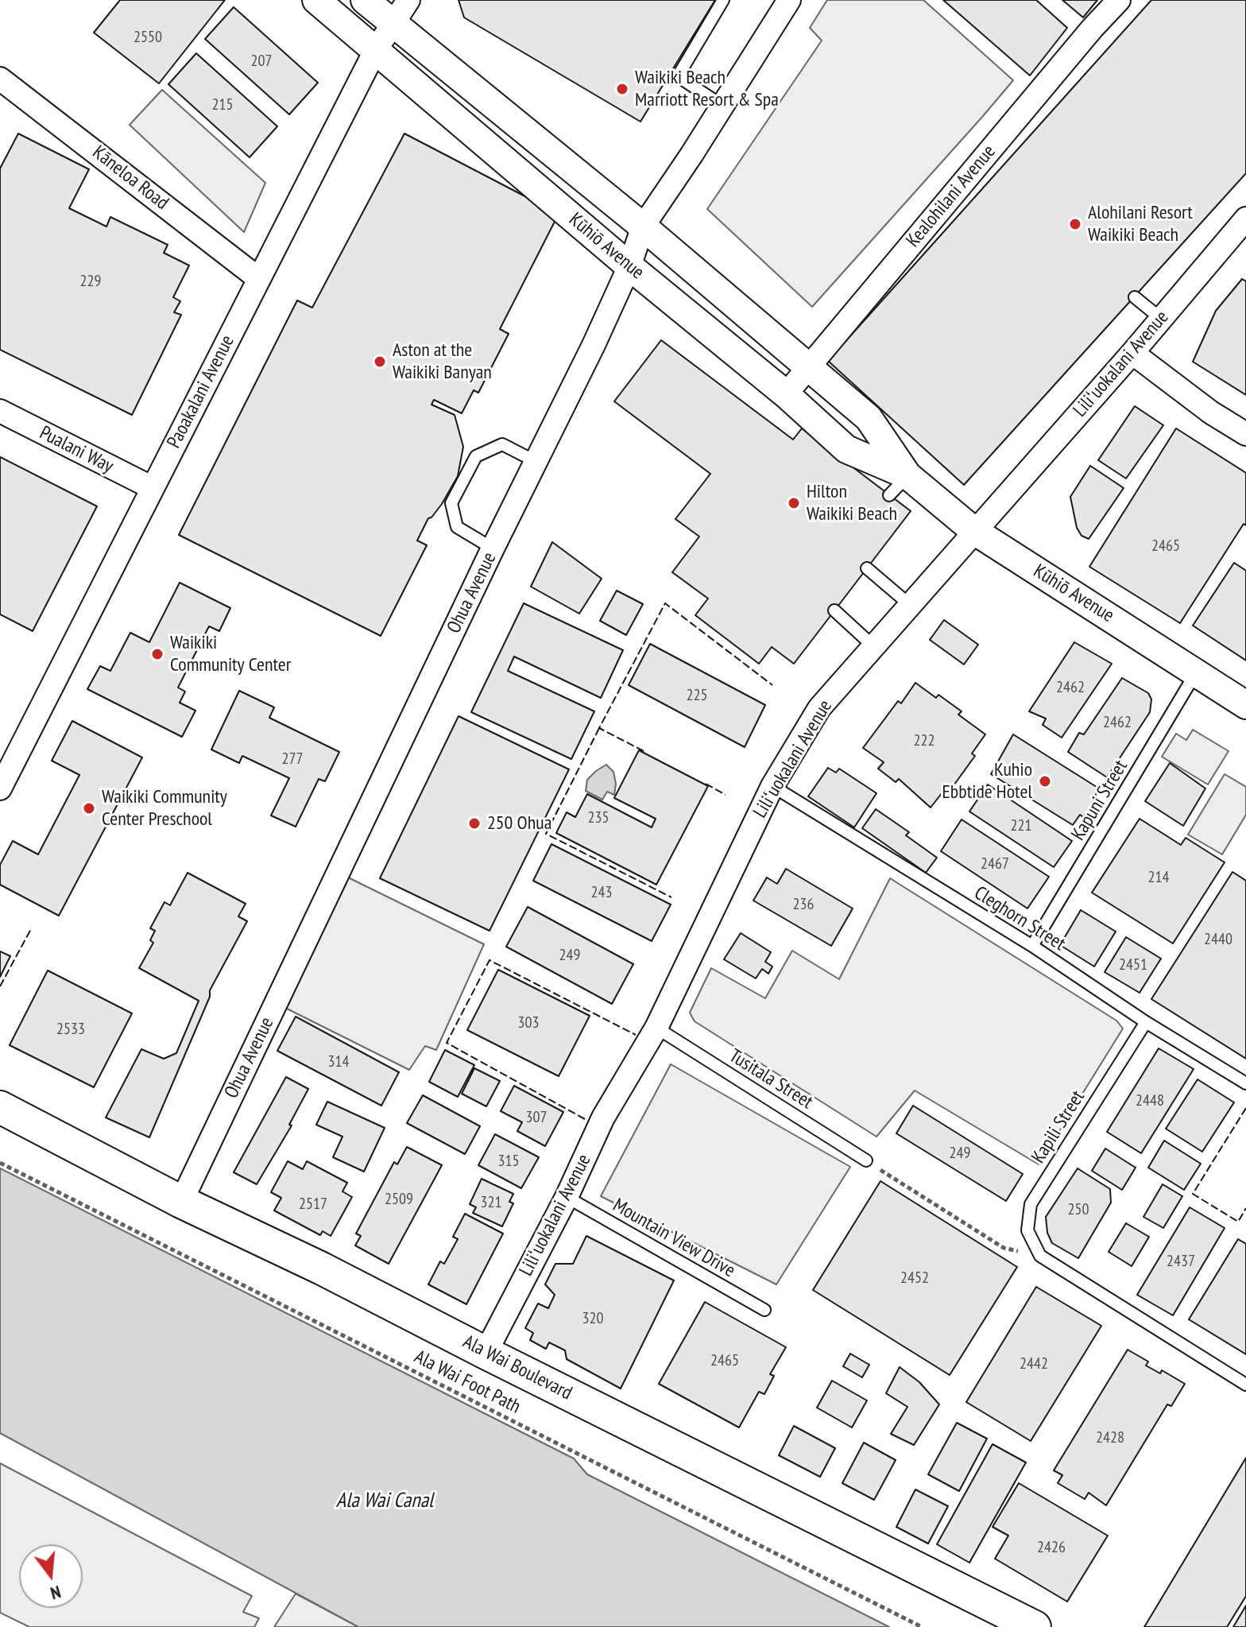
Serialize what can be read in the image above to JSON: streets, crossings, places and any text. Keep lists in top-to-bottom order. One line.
{"streets":{"main road":["Ala Wai Boulevard"],"street":["Kāneloa Road","Kealohilani Avenue","Kūhiō Avenue","Liliʻuokalani Avenue","Paoakalani Avenue","Pualani Way","Ohua Avenue"],"lane":["Kapuni Street","Cleghorn Street","Tusitala Street","Kapili Street","Mountain View Drive"],"path":["Ala Wai Foot Path"]},"crossings":[["Kāneloa Road","Paoakalani Avenue"],["Kealohilani Avenue","Kūhiō Avenue"],["Kūhiō Avenue","Liliʻuokalani Avenue"],["Kūhiō Avenue","Paoakalani Avenue"],["Kūhiō Avenue","Ohua Avenue"],["Kūhiō Avenue","Kapuni Street"],["Liliʻuokalani Avenue","Cleghorn Street"],["Liliʻuokalani Avenue","Tusitala Street"],["Liliʻuokalani Avenue","Mountain View Drive"],["Liliʻuokalani Avenue","Ala Wai Boulevard"],["Paoakalani Avenue","Pualani Way"],["Ohua Avenue","Ala Wai Boulevard"],["Kapuni Street","Cleghorn Street"],["Cleghorn Street","Kapili Street"]],"water":["Ala Wai Canal"],"places":["Waikiki Beach Marriott Resort & Spa","Alohilani Resort Waikiki Beach","Aston at the Waikiki Banyan","Hilton Waikiki Beach","Waikiki Community Center","Kuhio Ebbtide Hotel","Waikiki Community Center Preschool","250 Ohua"],"house_numbers":["2550","207","215","229","2465","2462","225","2462","222","277","235","221","2467","214","243","236","2440","249","2451","303","2533","314","2448","307","249","315","2509","321","2517","250","2437","2452","320","2465","2442","2428","2426"],"north":"bottom"}
